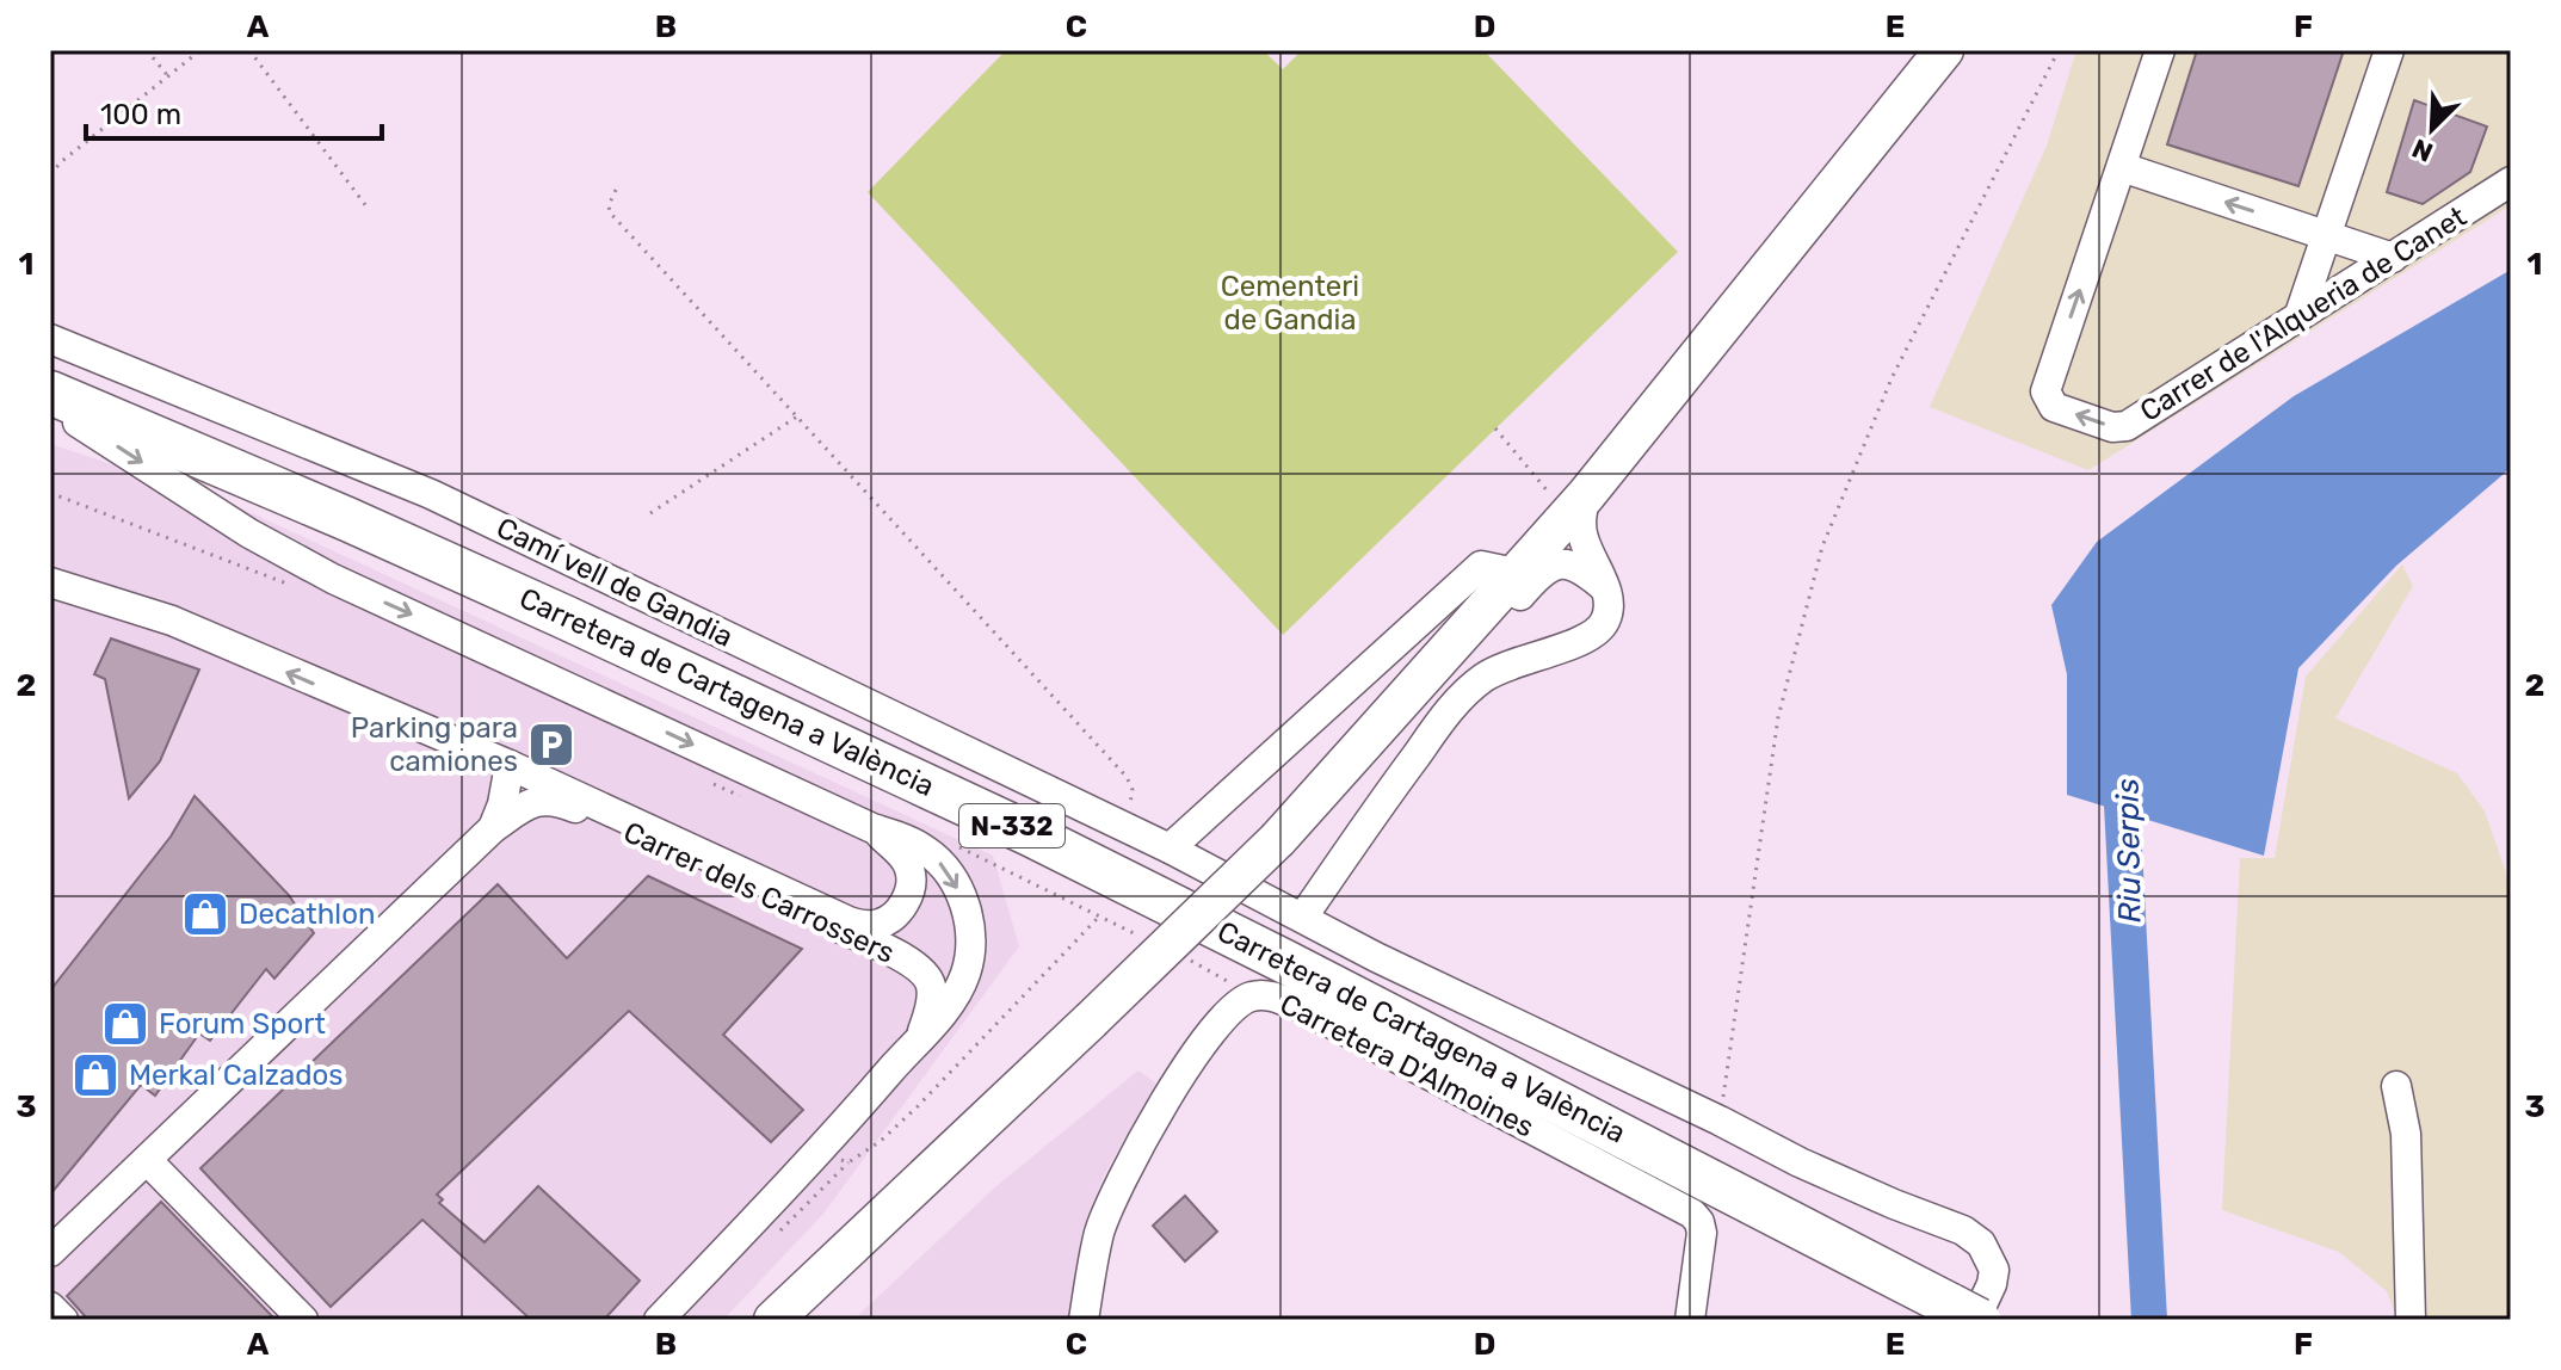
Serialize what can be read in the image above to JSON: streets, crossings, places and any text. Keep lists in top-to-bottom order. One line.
{"streets":{"highway":["Carretera de Cartagena a València","N-332"],"street":["Carrer de l'Alqueria de Canet","Camí vell de Gandia","Carrer dels Carrossers","Carretera D'Almoines"]},"crossings":[["Camí vell de Gandia","Carretera de Cartagena a València"]],"water":["Riu Serpis"],"parks":["Cementeri de Gandia"],"places":{"parking":["Parking para camiones"],"shop":["Decathlon","Forum Sport","Merkal Calzados"]},"scale_bar":"100 m","north":"bottom left","grid":{"columns":["A","B","C","D","E","F"],"rows":["1","2","3"]}}
